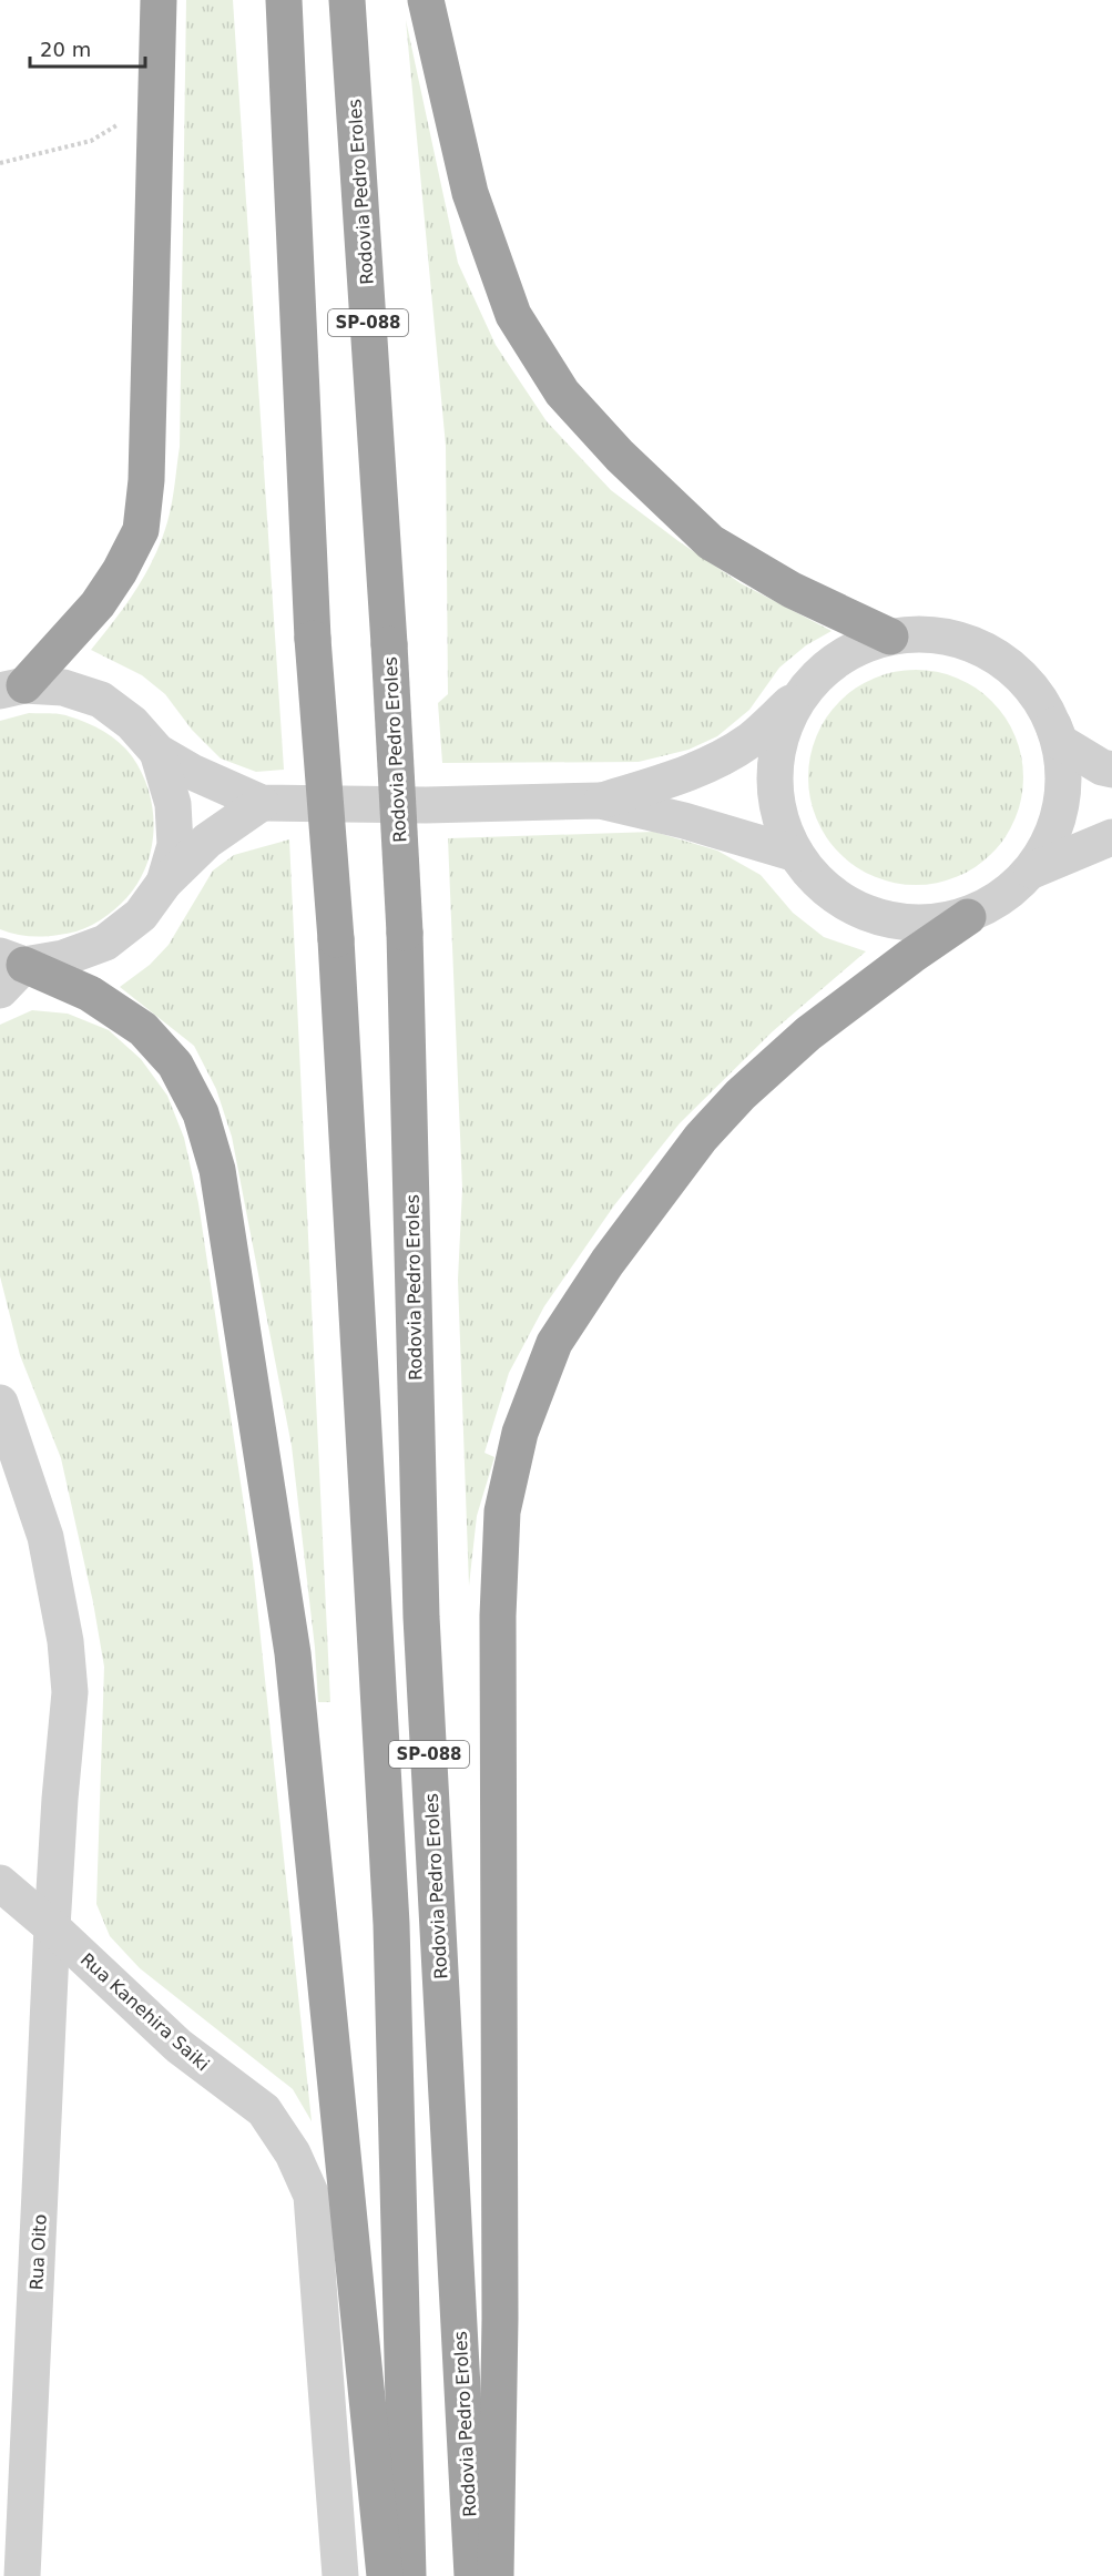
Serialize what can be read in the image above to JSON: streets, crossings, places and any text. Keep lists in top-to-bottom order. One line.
{"streets":{"highway":["Rodovia Pedro Eroles","SP-088"],"street":["Rua Kanehira Saiki","Rua Oito"]},"crossings":[["Rua Kanehira Saiki","Rua Oito"]],"scale_bar":"20 m"}
